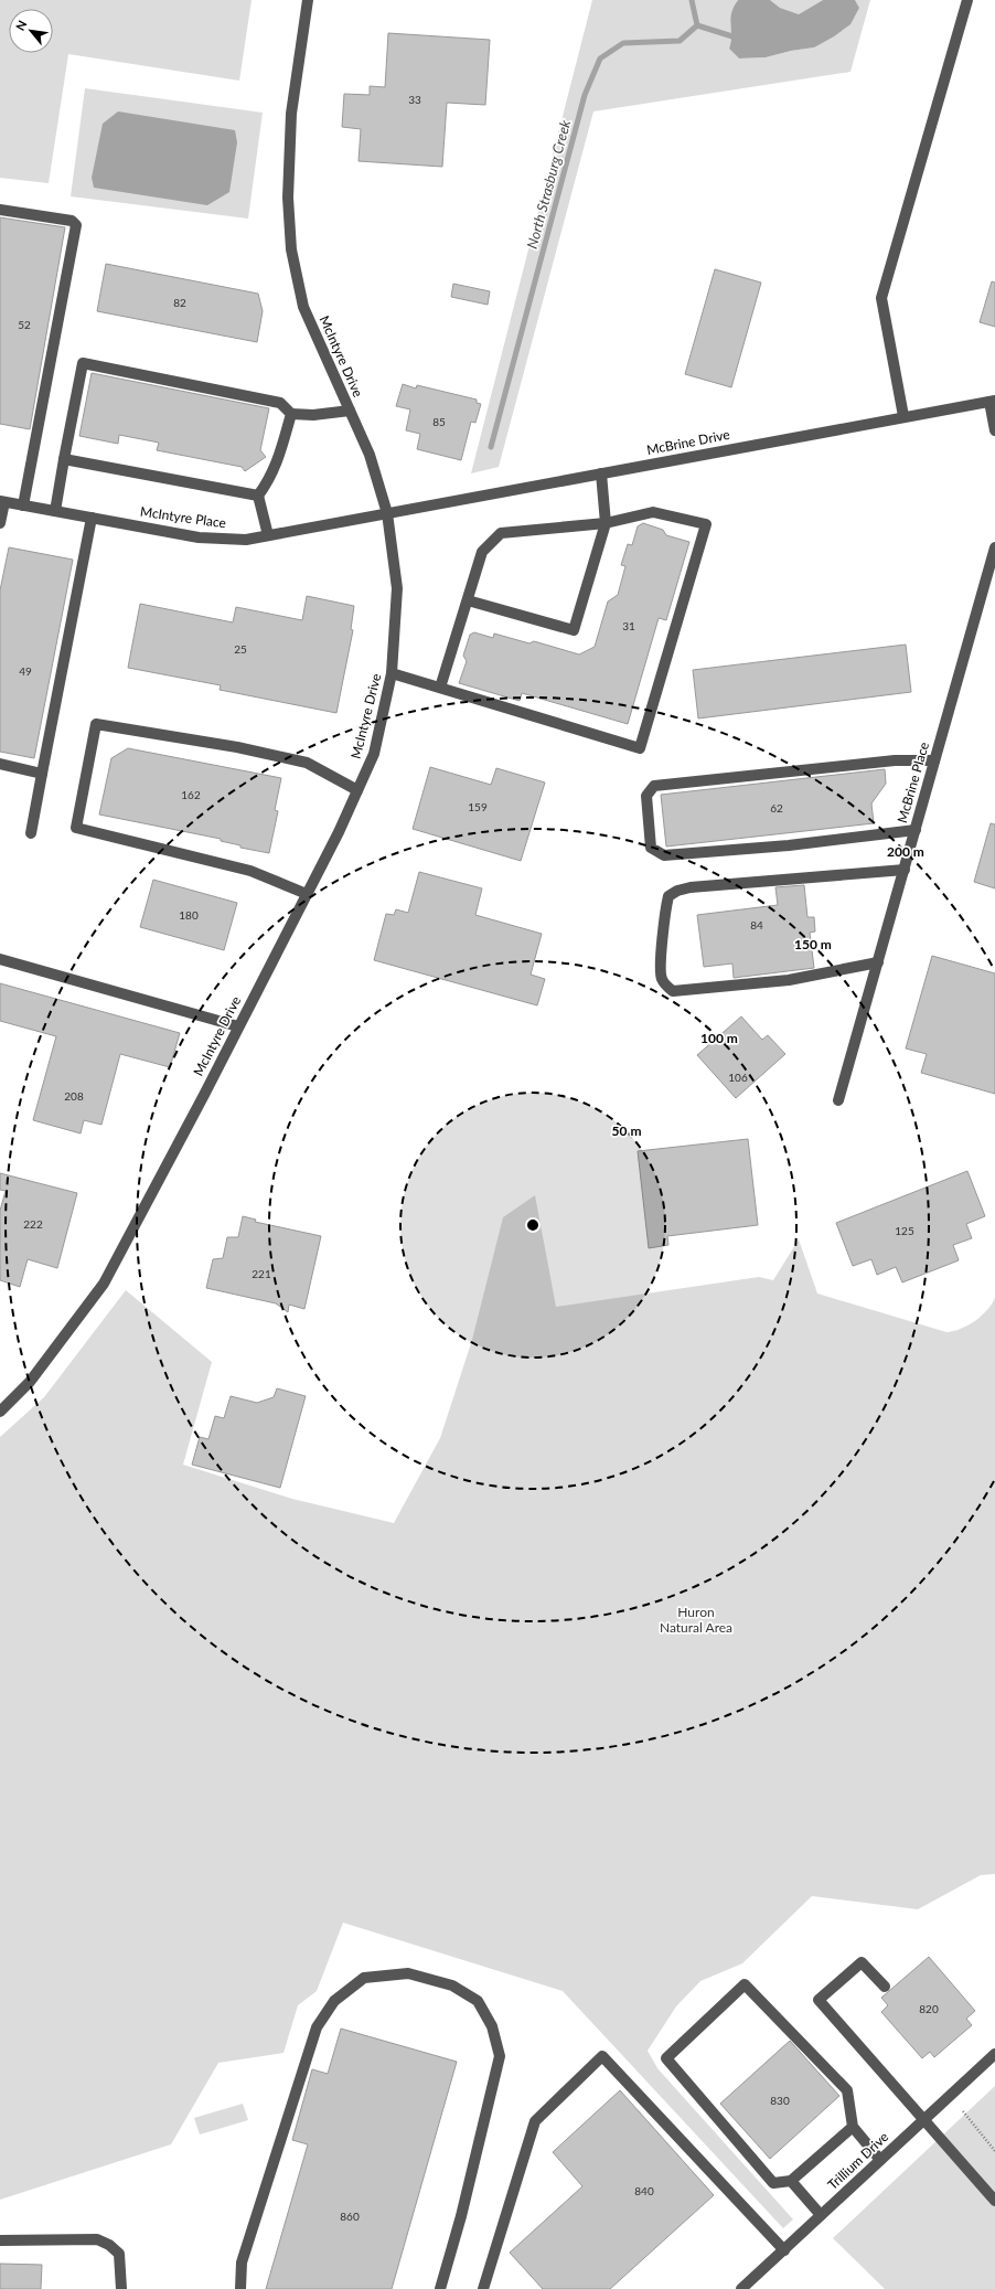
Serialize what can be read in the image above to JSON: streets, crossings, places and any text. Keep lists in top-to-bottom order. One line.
{"streets":{"street":["McIntyre Drive","McBrine Drive","McIntyre Place","McBrine Place","Trillium Drive"]},"crossings":[["McIntyre Drive","McBrine Drive"],["McIntyre Drive","McIntyre Place"],["McBrine Drive","McIntyre Place"]],"water":["North Strasburg Creek"],"parks":["Huron Natural Area"],"house_numbers":["33","82","52","85","31","25","49","162","159","62","180","84","106","208","222","125","221","820","830","840","860"],"north":"top left","rings":["200 m","150 m","100 m","50 m"]}
